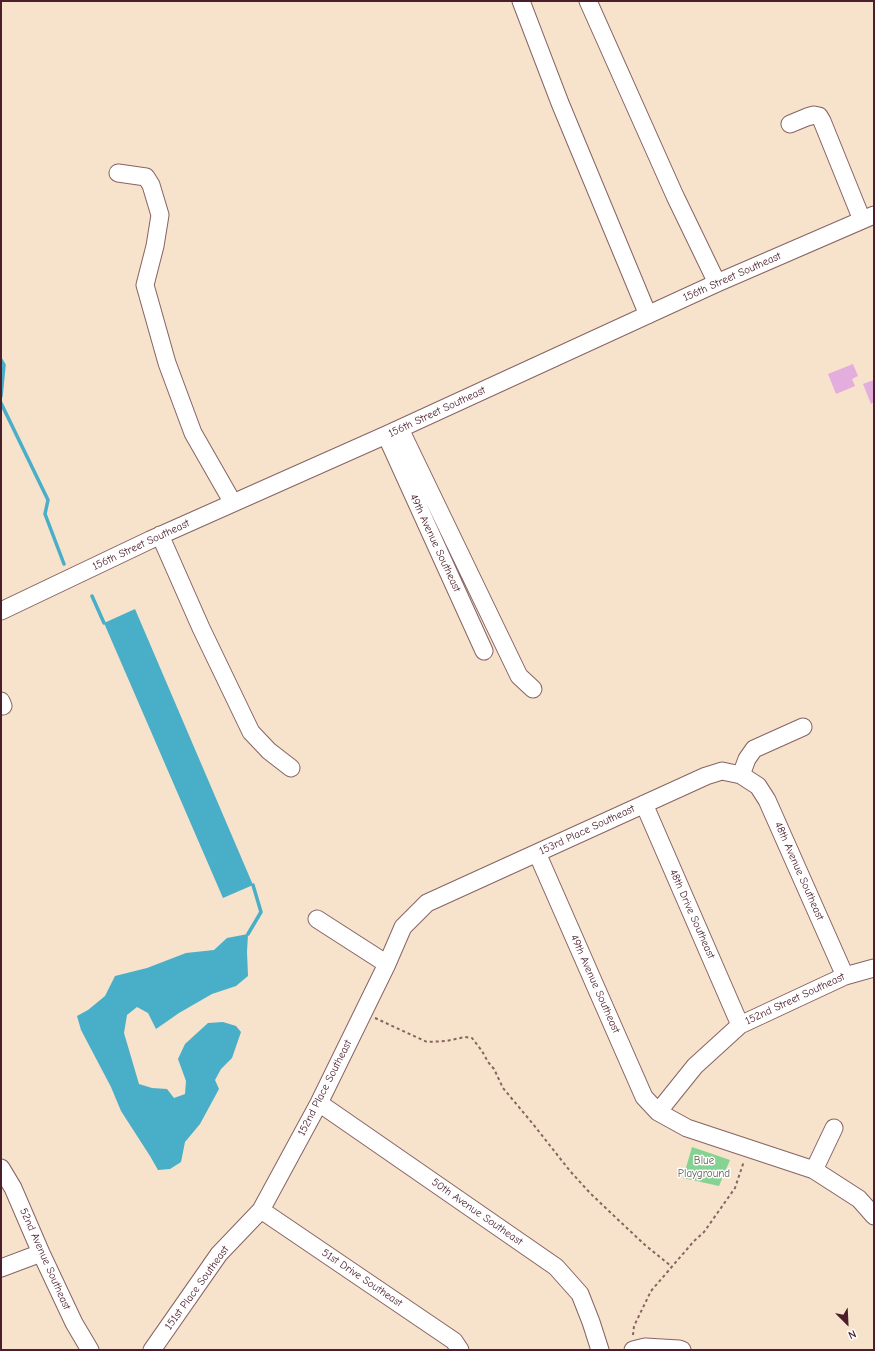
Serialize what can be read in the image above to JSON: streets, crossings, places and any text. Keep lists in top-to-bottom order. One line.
{"streets":{"street":["156th Street Southeast","49th Avenue Southeast","153rd Place Southeast","48th Avenue Southeast","48th Drive Southeast","152nd Street Southeast","152nd Place Southeast","50th Avenue Southeast","52nd Avenue Southeast","51st Drive Southeast","151st Place Southeast"]},"crossings":[["156th Street Southeast","49th Avenue Southeast"],["49th Avenue Southeast","153rd Place Southeast"],["49th Avenue Southeast","152nd Street Southeast"],["153rd Place Southeast","48th Avenue Southeast"],["153rd Place Southeast","48th Drive Southeast"],["153rd Place Southeast","152nd Place Southeast"],["48th Avenue Southeast","152nd Street Southeast"],["48th Drive Southeast","152nd Street Southeast"],["152nd Place Southeast","50th Avenue Southeast"],["152nd Place Southeast","51st Drive Southeast"],["152nd Place Southeast","151st Place Southeast"],["51st Drive Southeast","151st Place Southeast"]],"parks":["Blue Playground"],"north":"bottom right"}
